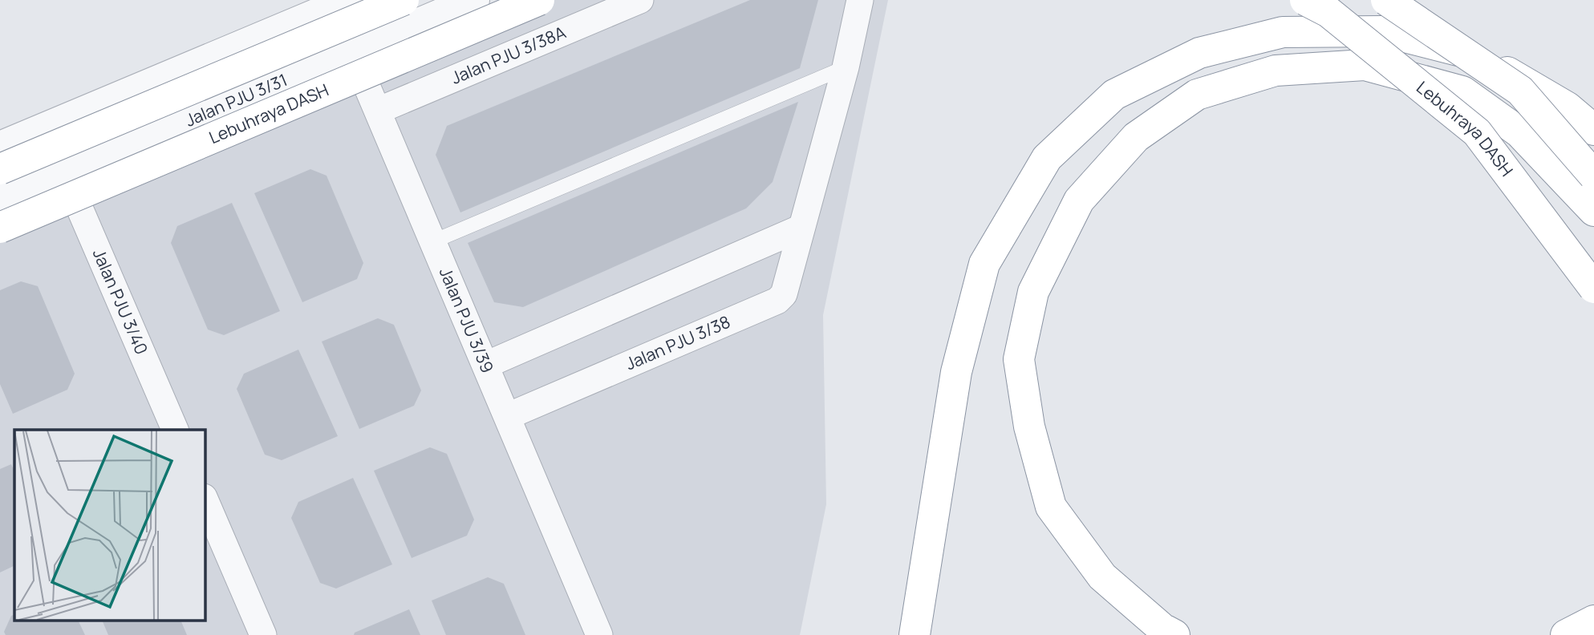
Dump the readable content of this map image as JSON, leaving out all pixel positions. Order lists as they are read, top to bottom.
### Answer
{
  "streets": {
    "highway": ["Lebuhraya DASH"],
    "street": [
      "Jalan PJU 3/38A",
      "Jalan PJU 3/31",
      "Jalan PJU 3/40",
      "Jalan PJU 3/39",
      "Jalan PJU 3/38"
    ]
  },
  "crossings": [
    ["Jalan PJU 3/38A", "Jalan PJU 3/39"],
    ["Jalan PJU 3/31", "Jalan PJU 3/40"],
    ["Jalan PJU 3/31", "Jalan PJU 3/39"],
    ["Jalan PJU 3/39", "Jalan PJU 3/38"]
  ]
}
